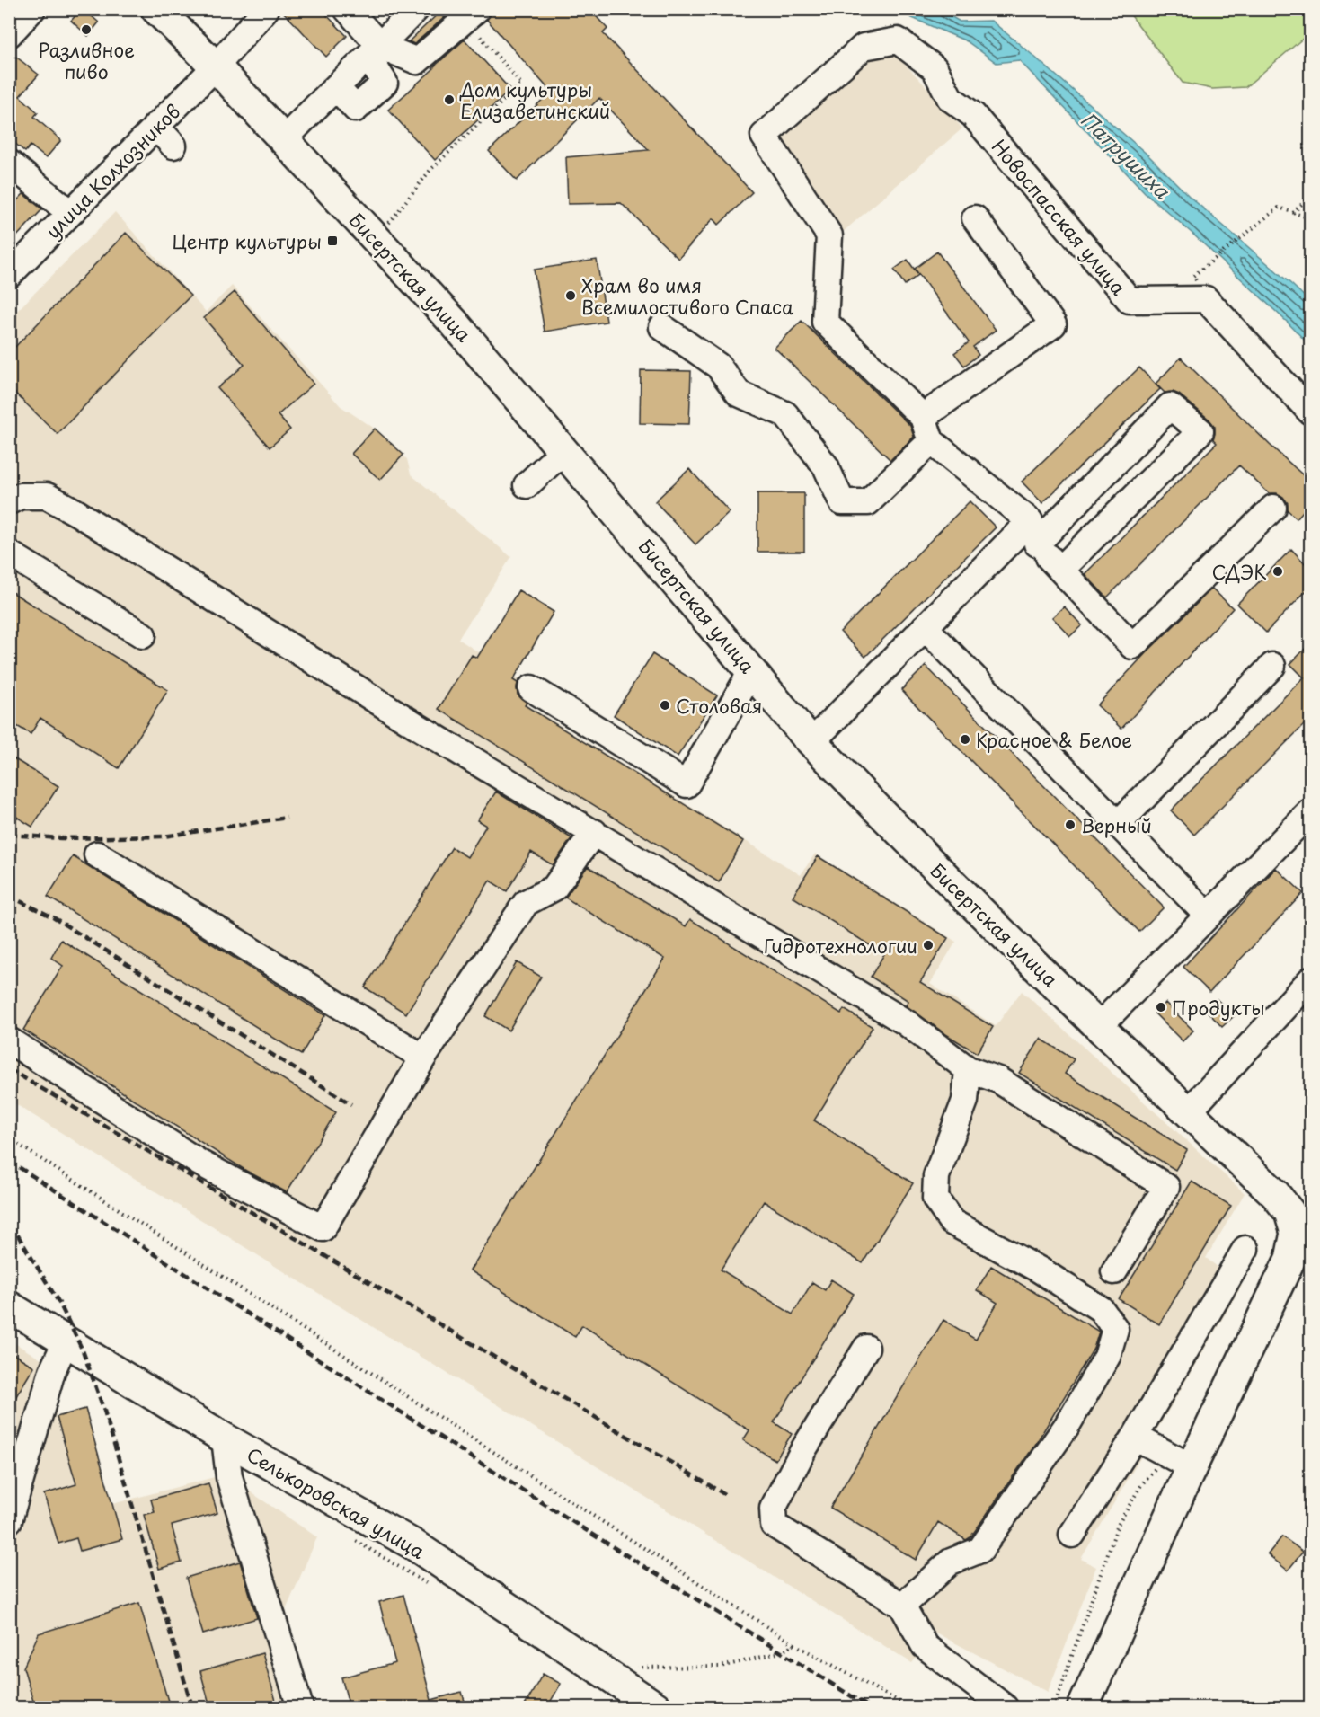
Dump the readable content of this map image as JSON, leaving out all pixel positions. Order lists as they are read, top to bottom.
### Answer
{
  "streets": {
    "main road": ["Бисертская улица", "Селькоровская улица"],
    "street": ["улица Колхозников", "Новоспасская улица"]
  },
  "crossings": [
    ["улица Колхозников", "Бисертская улица"]
  ],
  "water": ["Патрушиха"],
  "places": {
    "other": [
      "Разливное пиво",
      "Дом культуры Елизаветинский",
      "Храм во имя Всемилостивого Спаса",
      "СДЭК",
      "Столовая",
      "Красное & Белое",
      "Верный",
      "Гидротехнологии",
      "Продукты"
    ],
    "transit": ["Центр культуры"]
  }
}
